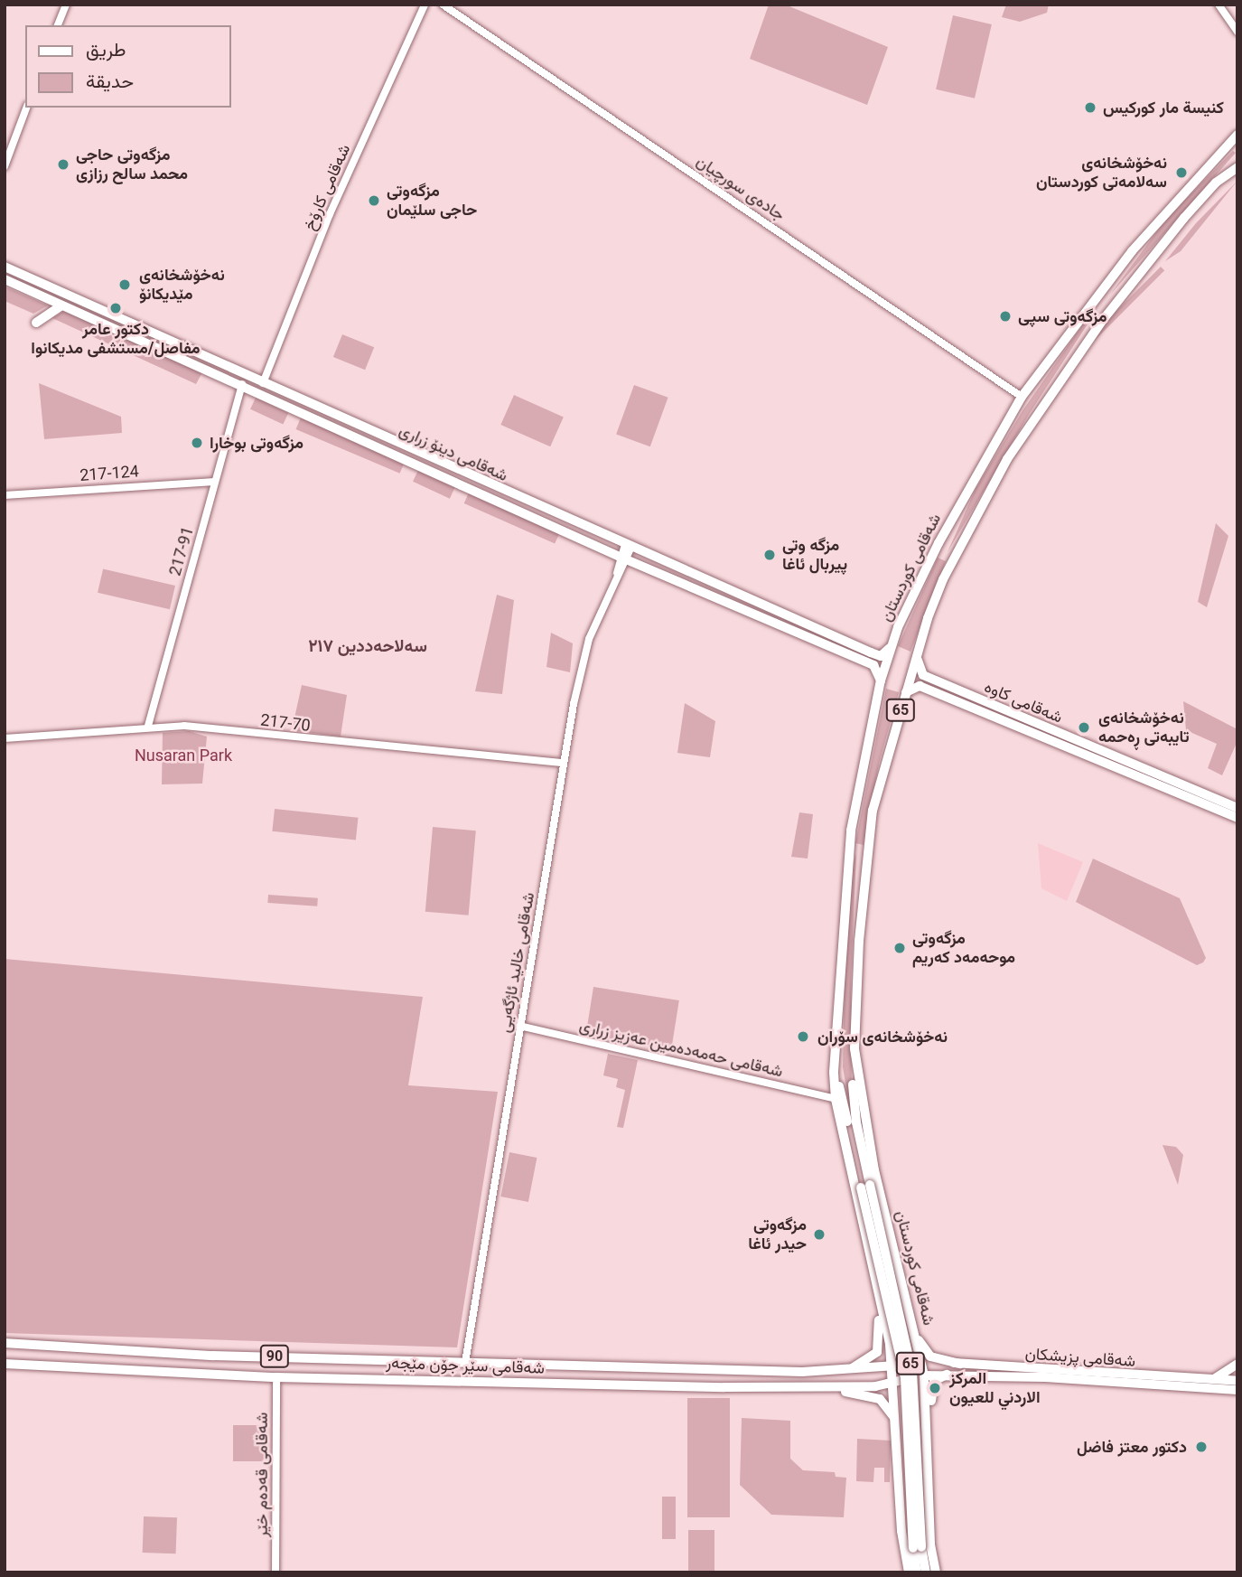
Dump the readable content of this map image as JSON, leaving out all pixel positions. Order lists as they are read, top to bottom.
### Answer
{
  "streets": {
    "highway": [
      "شەقامی کوردستان",
      "65",
      "90",
      "شەقامی سێر جۆن مێجەر"
    ],
    "main road": ["شەقامی دینۆ زراری", "شەقامی کاوە", "شەقامی پزیشکان"],
    "street": [
      "شەقامی کارۆخ",
      "جادەی سورچیان",
      "217-124",
      "217-91",
      "217-70",
      "شەقامی خالید ئاژگەیی",
      "شەقامی حەمەدەمین عەزیز زراری",
      "شەقامی قەدەم خێر"
    ]
  },
  "crossings": [
    ["شەقامی کارۆخ", "شەقامی دینۆ زراری"],
    ["جادەی سورچیان", "شەقامی کوردستان"],
    ["شەقامی دینۆ زراری", "217-91"],
    ["شەقامی دینۆ زراری", "شەقامی خالید ئاژگەیی"],
    ["217-124", "217-91"],
    ["217-91", "217-70"],
    ["شەقامی کوردستان", "شەقامی حەمەدەمین عەزیز زراری"],
    ["شەقامی کوردستان", "شەقامی پزیشکان"],
    ["شەقامی کوردستان", "شەقامی سێر جۆن مێجەر"],
    ["217-70", "شەقامی خالید ئاژگەیی"],
    ["شەقامی خالید ئاژگەیی", "شەقامی حەمەدەمین عەزیز زراری"],
    ["شەقامی خالید ئاژگەیی", "شەقامی سێر جۆن مێجەر"],
    ["شەقامی پزیشکان", "شەقامی سێر جۆن مێجەر"],
    ["شەقامی سێر جۆن مێجەر", "شەقامی قەدەم خێر"]
  ],
  "districts": ["سەلاحەددین ٢١٧"],
  "parks": ["Nusaran Park"],
  "places": [
    "كنيسة مار كوركيس",
    "مزگەوتی حاجی محمد سالح رزازی",
    "نەخۆشخانەی سەلامەتی کوردستان",
    "مزگەوتی حاجی سلێمان",
    "نەخۆشخانەی مێدیکانۆ",
    "دكتور عامر مفاصل/مستشفى مديكانوا",
    "مزگەوتی سپی",
    "مزگەوتی بوخارا",
    "مزگه وتى پيربال ئاغا",
    "نەخۆشخانەی تایبەتی ڕەحمە",
    "مزگەوتی موحەمەد کەریم",
    "نەخۆشخانەی سۆران",
    "مزگەوتی حیدر ئاغا",
    "المركز الاردني للعيون",
    "دكتور معتز فاضل"
  ],
  "legend": ["طريق", "حديقة"]
}
